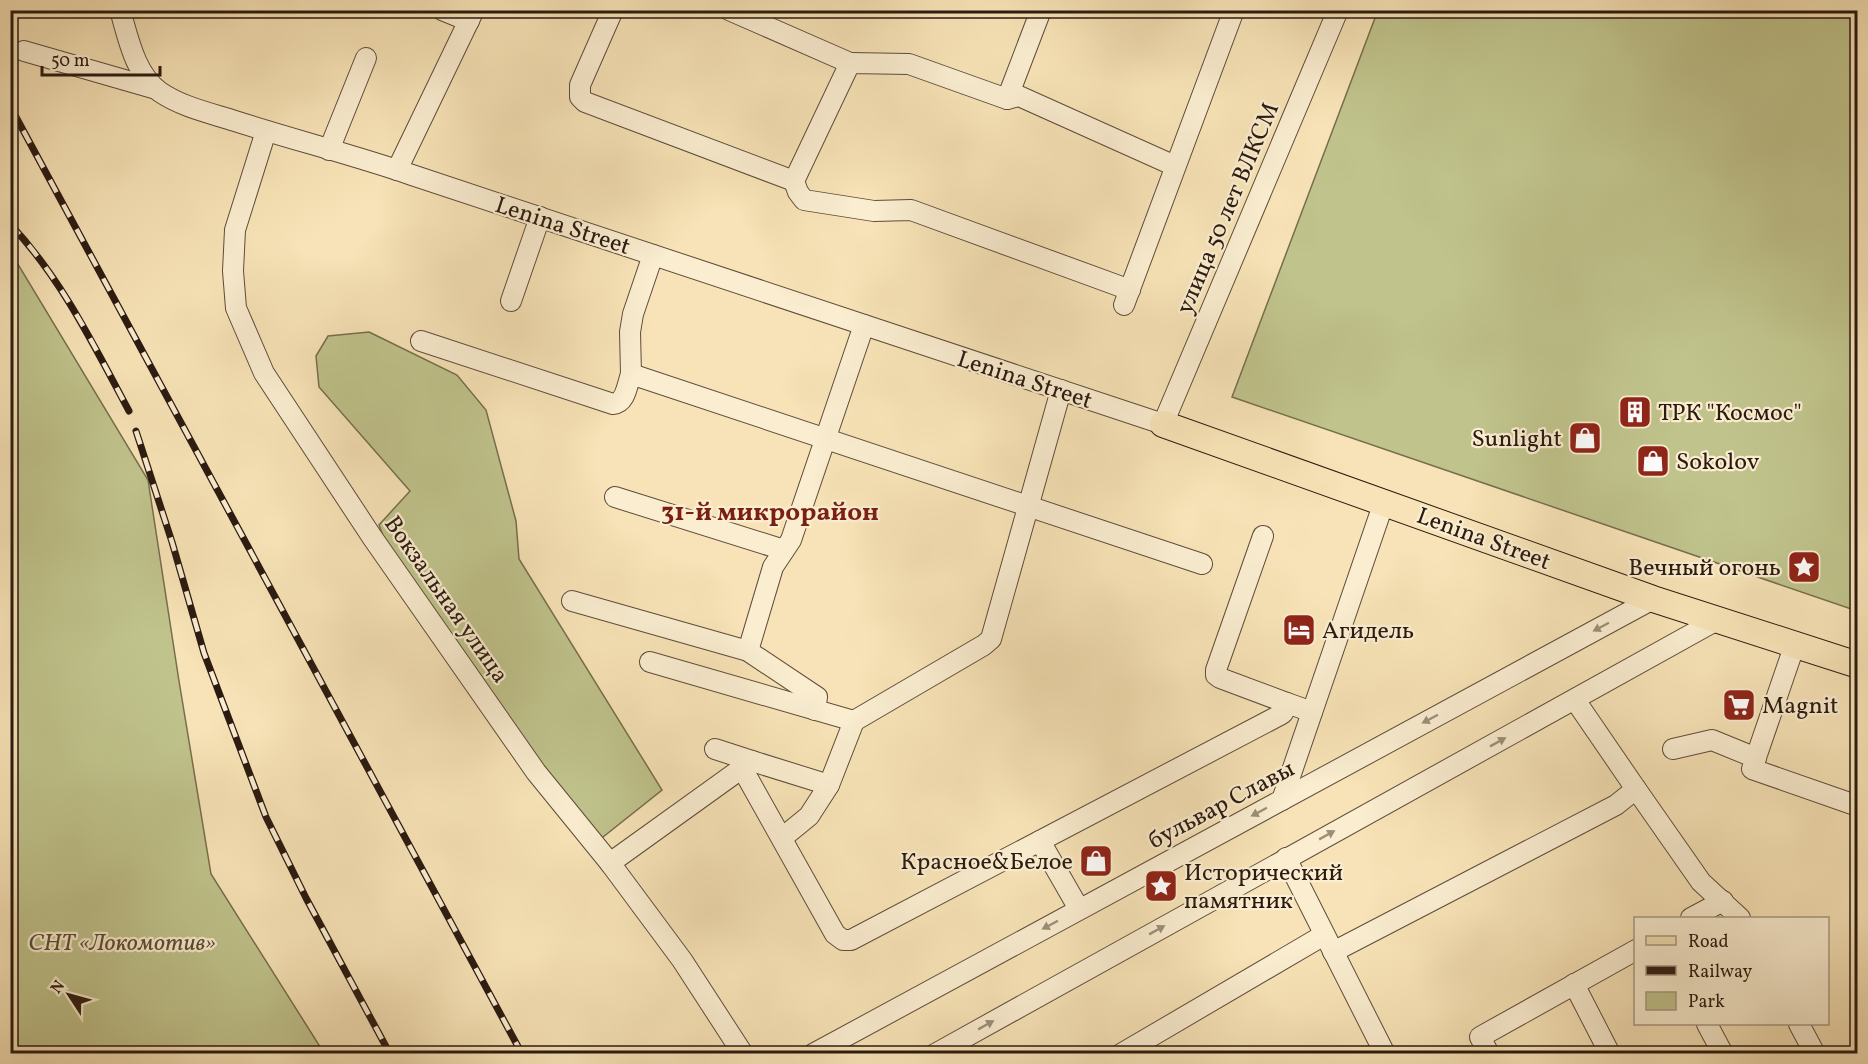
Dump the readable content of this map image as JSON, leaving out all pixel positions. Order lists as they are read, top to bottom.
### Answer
{
  "streets": {
    "main road": ["Lenina Street"],
    "street": ["улица 50 лет ВЛКСМ", "Вокзальная улица", "бульвар Славы"]
  },
  "crossings": [
    ["улица 50 лет ВЛКСМ", "Lenina Street"],
    ["Lenina Street", "Вокзальная улица"],
    ["Lenina Street", "бульвар Славы"]
  ],
  "districts": ["31-й микрорайон"],
  "parks": ["СНТ «Локомотив»"],
  "places": {
    "building": ["ТРК \"Космос\""],
    "shop": ["Sunlight", "Sokolov", "Красное&Белое"],
    "place": ["Вечный огонь", "Исторический памятник"],
    "hotel": ["Агидель"],
    "supermarket": ["Magnit"]
  },
  "legend": ["Road", "Railway", "Park"],
  "scale_bar": "50 m",
  "north": "top left"
}
